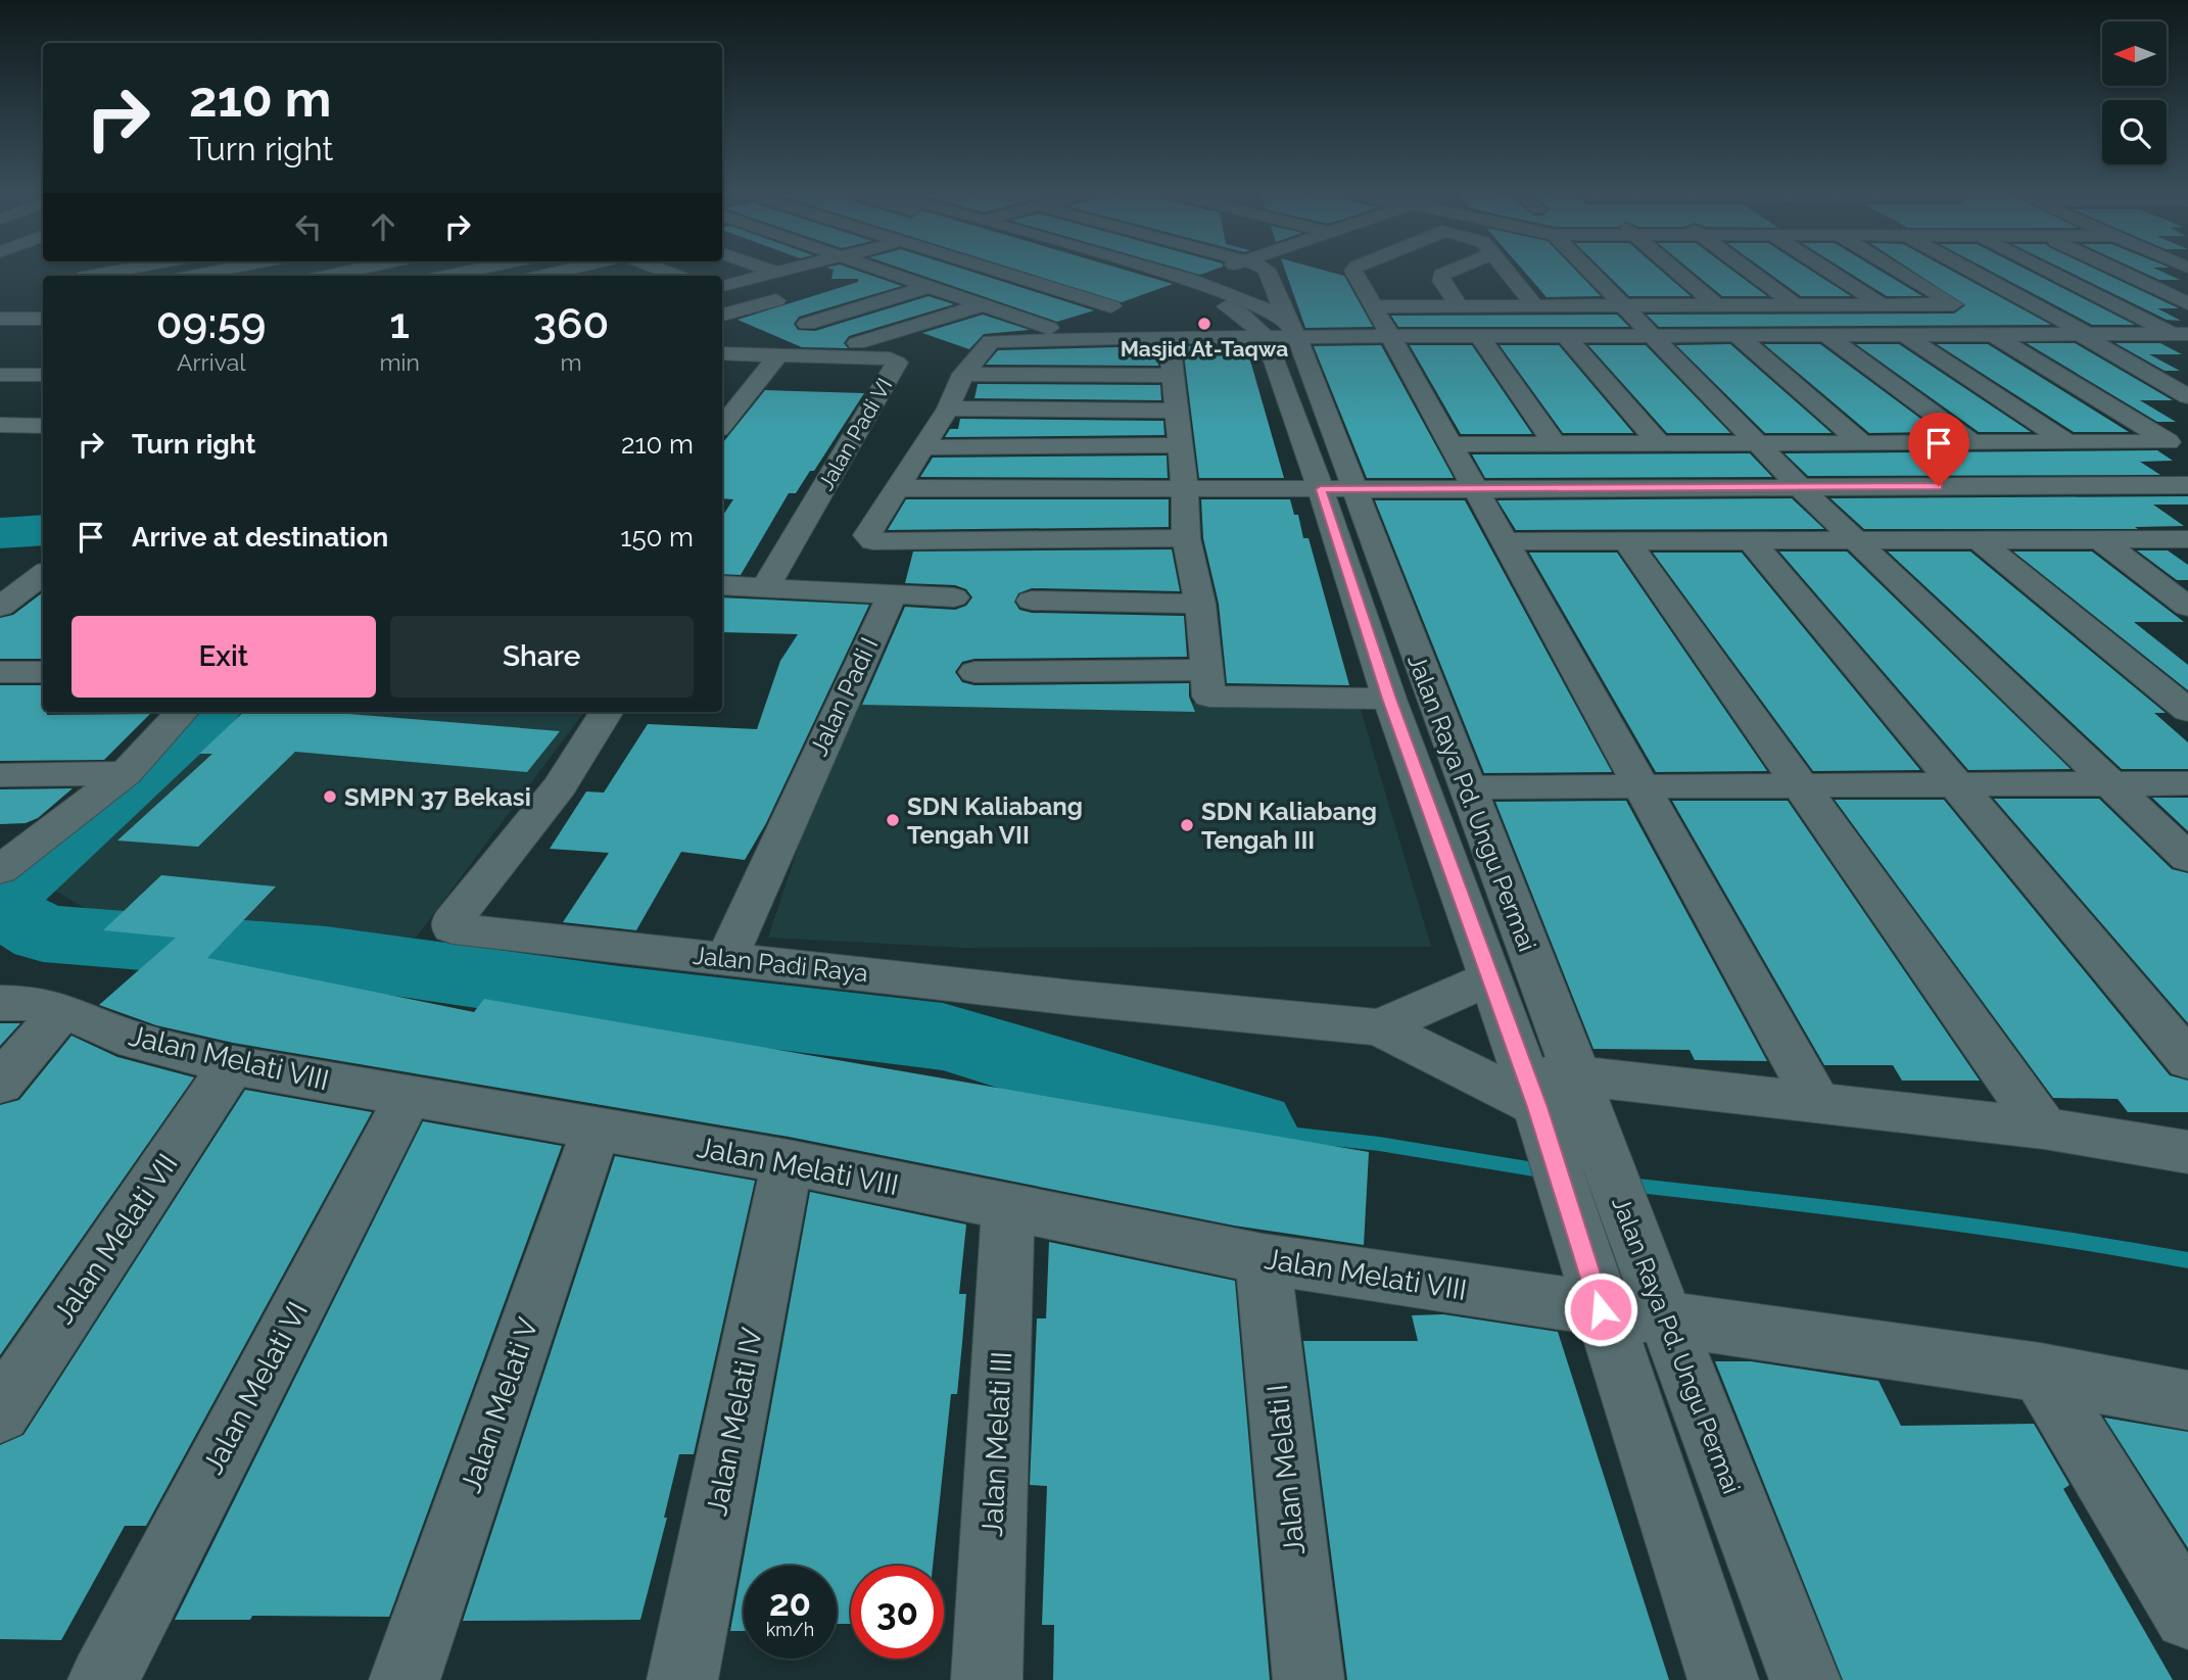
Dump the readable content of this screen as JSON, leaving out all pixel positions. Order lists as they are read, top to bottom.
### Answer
{
  "streets": {
    "street": [
      "Jalan Padi VI",
      "Jalan Padi I",
      "Jalan Raya Pd. Ungu Permai",
      "Jalan Padi Raya",
      "Jalan Melati VIII",
      "Jalan Melati VII",
      "Jalan Melati VI",
      "Jalan Melati V",
      "Jalan Melati IV",
      "Jalan Melati III",
      "Jalan Melati I"
    ]
  },
  "crossings": [
    ["Jalan Padi I", "Jalan Padi Raya"],
    ["Jalan Raya Pd. Ungu Permai", "Jalan Padi Raya"],
    ["Jalan Raya Pd. Ungu Permai", "Jalan Melati VIII"],
    ["Jalan Melati VIII", "Jalan Melati VII"],
    ["Jalan Melati VIII", "Jalan Melati VI"],
    ["Jalan Melati VIII", "Jalan Melati V"],
    ["Jalan Melati VIII", "Jalan Melati IV"],
    ["Jalan Melati VIII", "Jalan Melati III"],
    ["Jalan Melati VIII", "Jalan Melati I"]
  ],
  "places": [
    "Masjid At-Taqwa",
    "SMPN 37 Bekasi",
    "SDN Kaliabang Tengah VII",
    "SDN Kaliabang Tengah III"
  ],
  "north": "left",
  "page": {
    "turn": ["210 m", "Turn right"],
    "eta": [
      "09:59",
      "Arrival",
      "1",
      "min",
      "360",
      "m"
    ],
    "list": [
      {
        "name": "Turn right",
        "value": "210 m"
      },
      {
        "name": "Arrive at destination",
        "value": "150 m"
      }
    ],
    "buttons": ["Exit", "Share"],
    "speed": "20 km/h",
    "limit": "30"
  }
}
